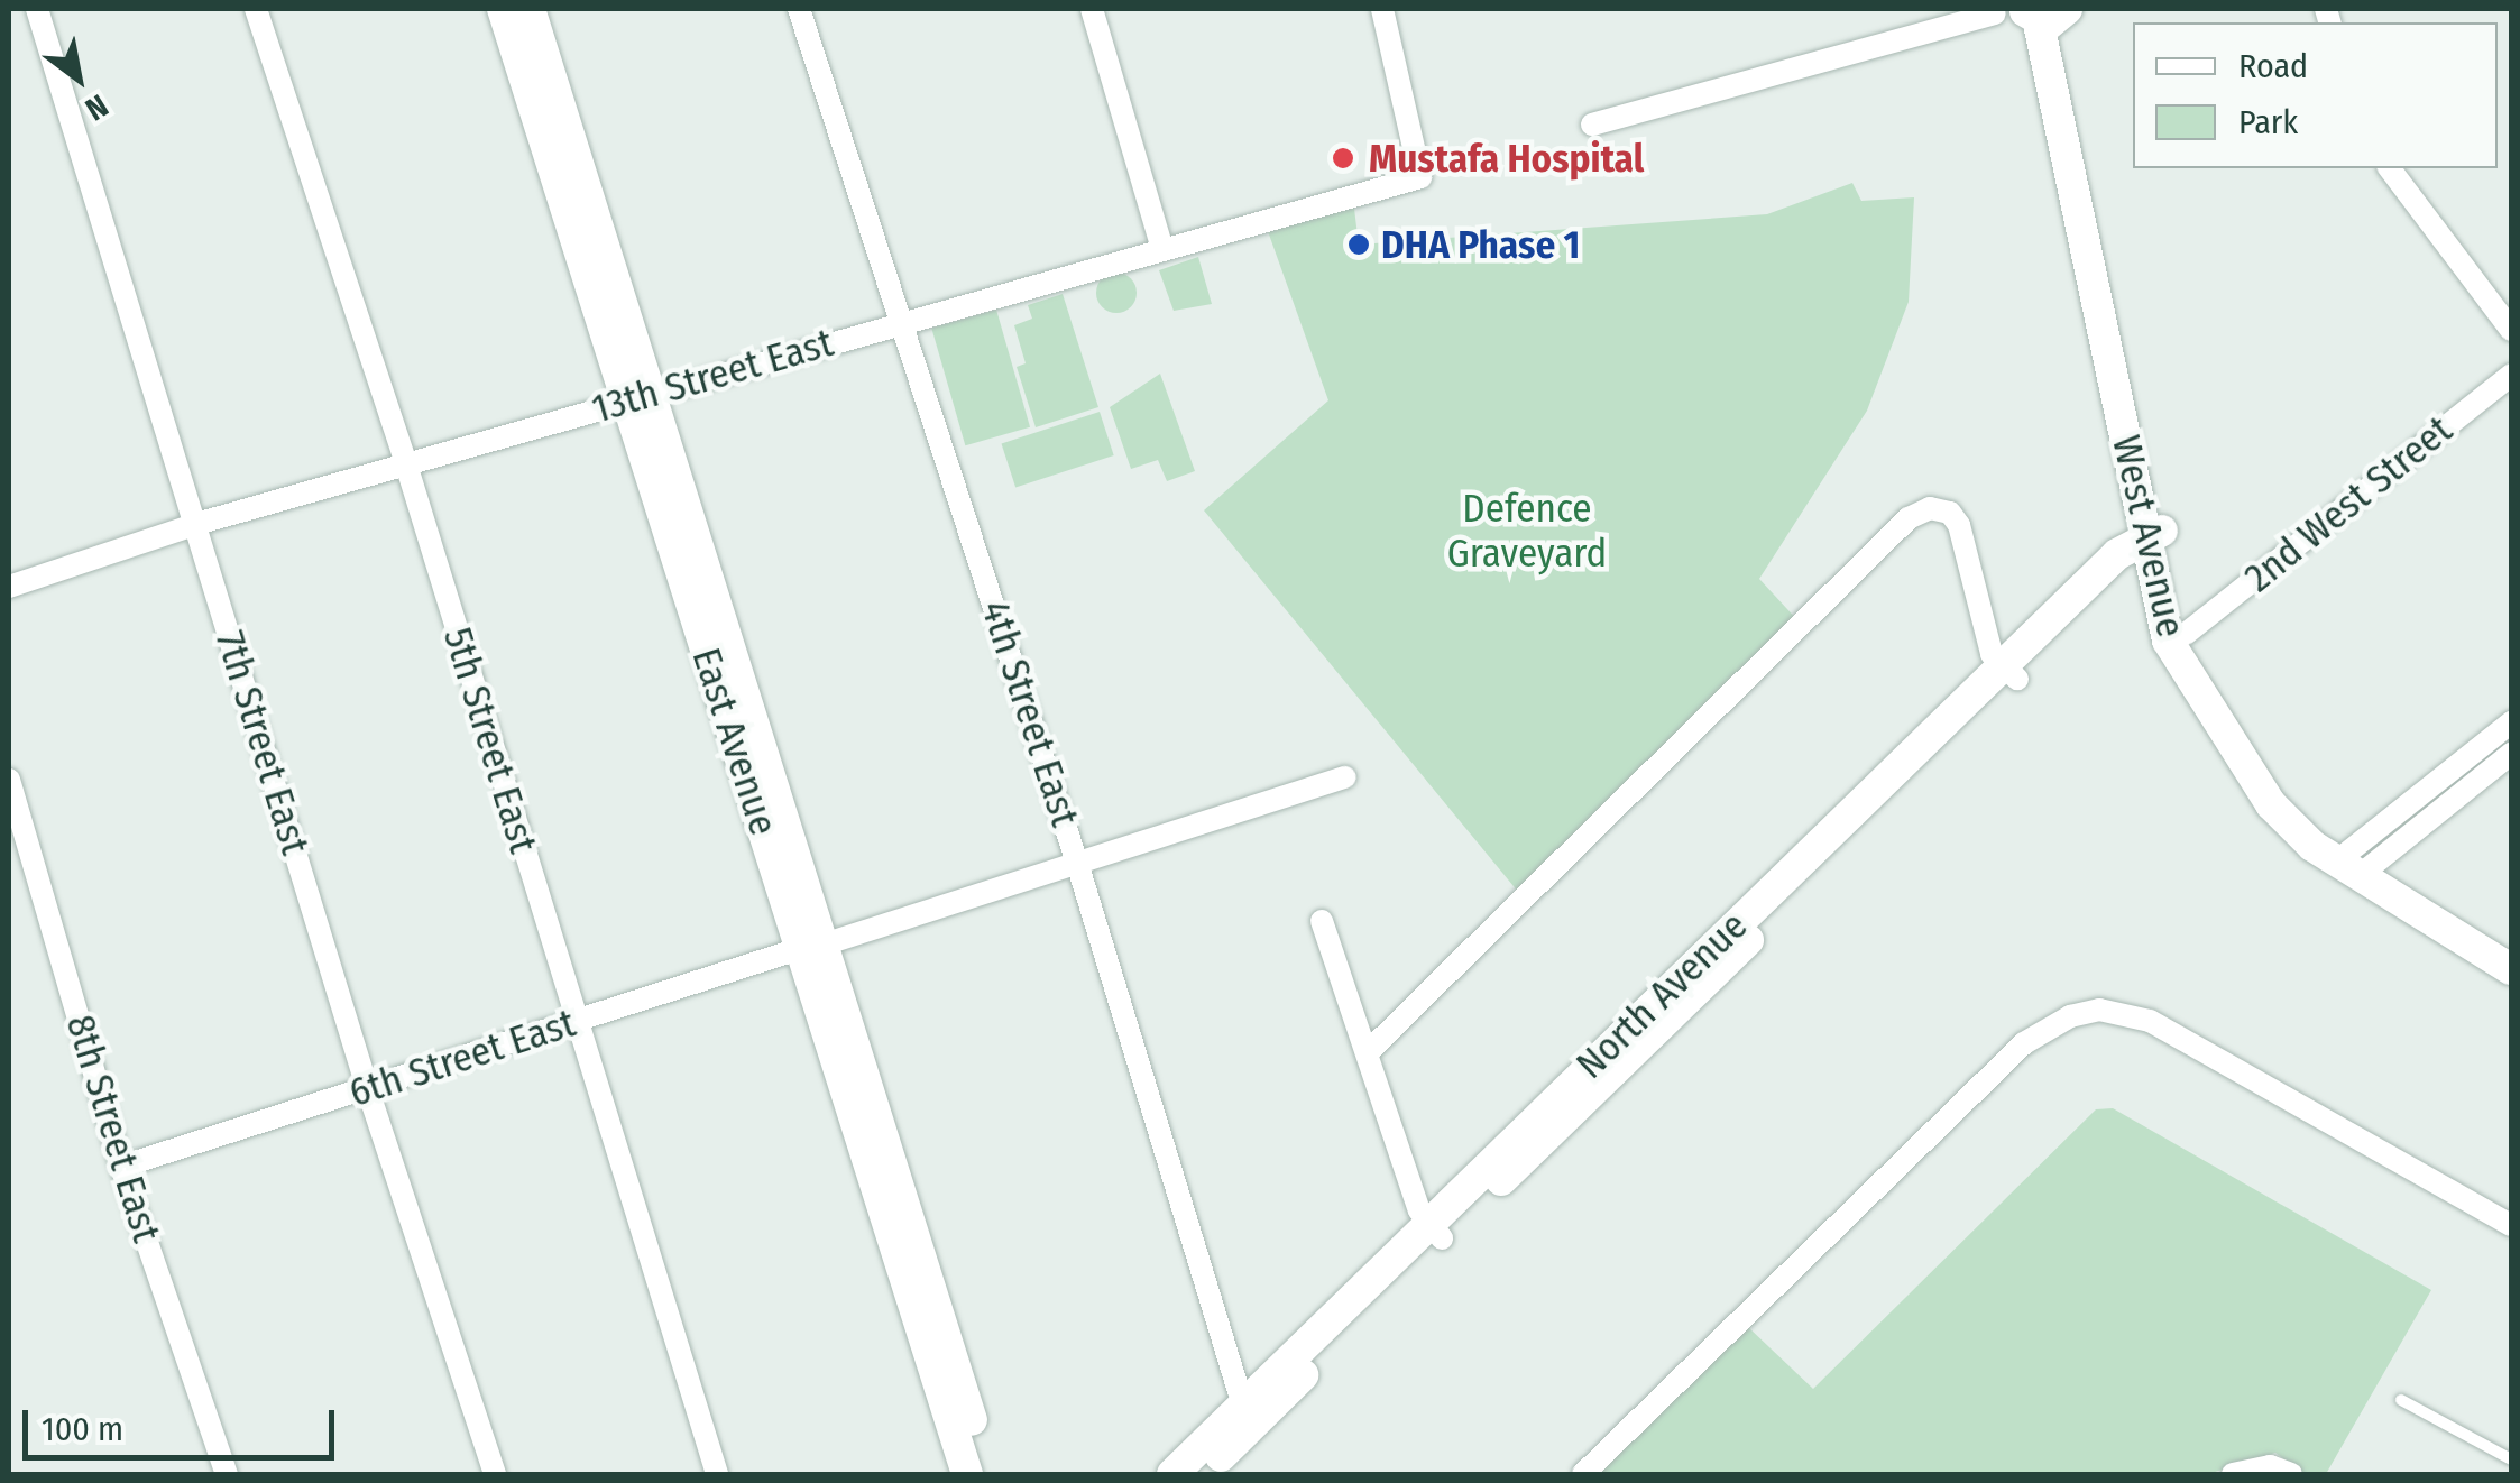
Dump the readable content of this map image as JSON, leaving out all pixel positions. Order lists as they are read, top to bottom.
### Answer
{
  "streets": {
    "street": [
      "13th Street East",
      "2nd West Street",
      "West Avenue",
      "4th Street East",
      "5th Street East",
      "East Avenue",
      "7th Street East",
      "North Avenue",
      "6th Street East",
      "8th Street East"
    ]
  },
  "crossings": [
    ["13th Street East", "4th Street East"],
    ["13th Street East", "5th Street East"],
    ["13th Street East", "East Avenue"],
    ["13th Street East", "7th Street East"],
    ["2nd West Street", "West Avenue"],
    ["West Avenue", "North Avenue"],
    ["4th Street East", "North Avenue"],
    ["4th Street East", "6th Street East"],
    ["5th Street East", "6th Street East"],
    ["East Avenue", "6th Street East"],
    ["7th Street East", "6th Street East"],
    ["6th Street East", "8th Street East"]
  ],
  "parks": ["Defence Graveyard"],
  "places": ["Mustafa Hospital", "DHA Phase 1"],
  "legend": ["Road", "Park"],
  "scale_bar": "100 m",
  "north": "bottom right"
}
